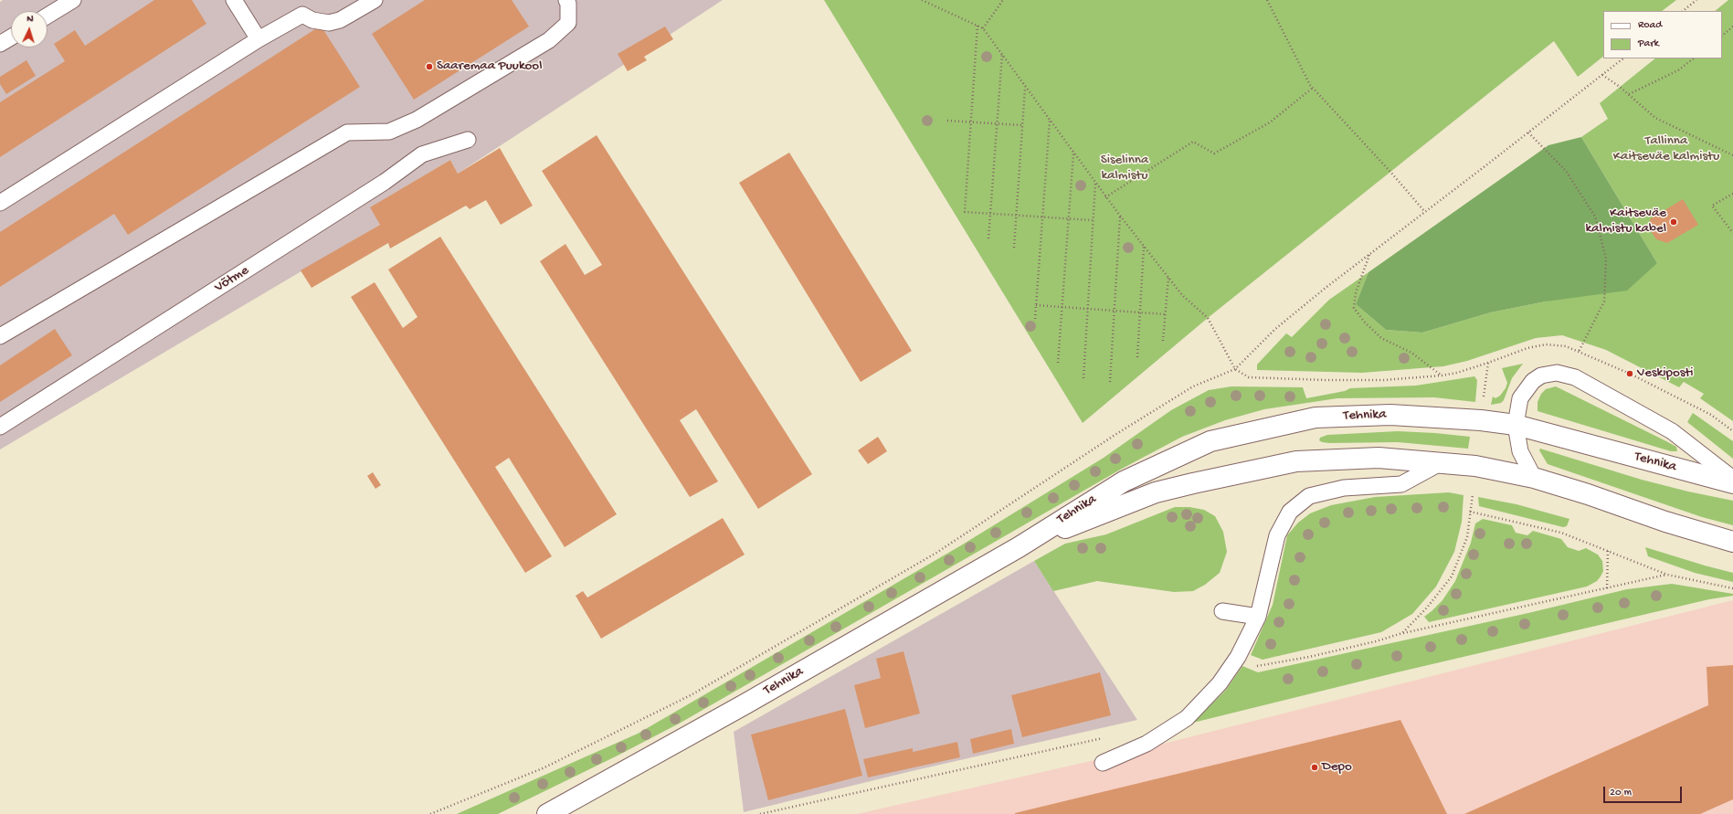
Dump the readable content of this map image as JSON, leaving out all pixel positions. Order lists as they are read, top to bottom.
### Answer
{
  "streets": {
    "main road": ["Tehnika"],
    "lane": ["Võtme"]
  },
  "parks": ["Tallinna Kaitseväe kalmistu", "Siselinna kalmistu"],
  "places": [
    "Saaremaa Puukool",
    "Kaitseväe kalmistu kabel",
    "Veskiposti",
    "Depo"
  ],
  "legend": ["Road", "Park"],
  "scale_bar": "20 m",
  "north": "top"
}
